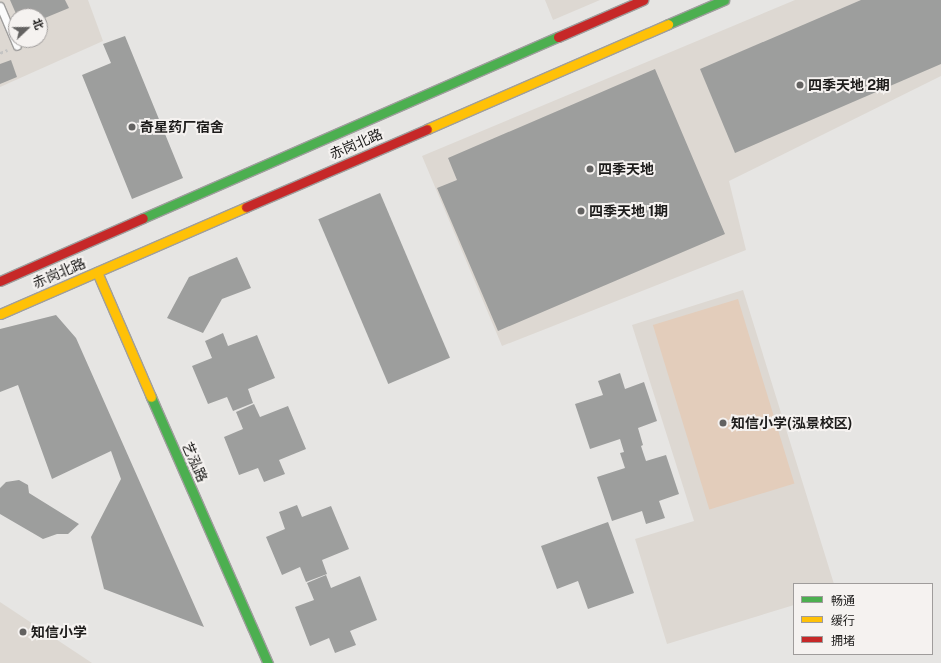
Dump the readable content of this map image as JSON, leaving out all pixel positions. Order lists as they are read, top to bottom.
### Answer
{
  "streets": {
    "main road": ["赤岗北路", "艺泓路"]
  },
  "crossings": [
    ["赤岗北路", "艺泓路"]
  ],
  "places": [
    "四季天地 2期",
    "奇星药厂宿舍",
    "四季天地",
    "四季天地 1期",
    "知信小学(泓景校区)",
    "知信小学"
  ],
  "legend": ["畅通", "缓行", "拥堵"],
  "north": "right"
}
